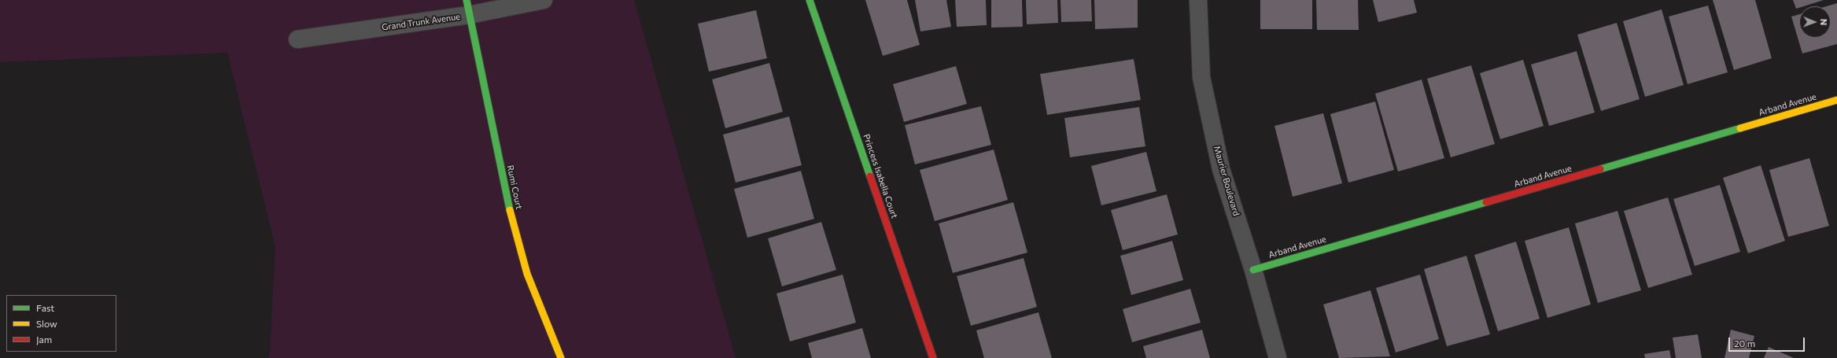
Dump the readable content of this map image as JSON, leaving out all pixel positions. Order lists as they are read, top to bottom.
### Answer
{
  "streets": {
    "street": [
      "Grand Trunk Avenue",
      "Arband Avenue",
      "Princess Isabella Court",
      "Maurier Boulevard",
      "Rumi Court"
    ]
  },
  "crossings": [
    ["Grand Trunk Avenue", "Rumi Court"],
    ["Arband Avenue", "Maurier Boulevard"]
  ],
  "legend": ["Fast", "Slow", "Jam"],
  "scale_bar": "20 m",
  "north": "right"
}
